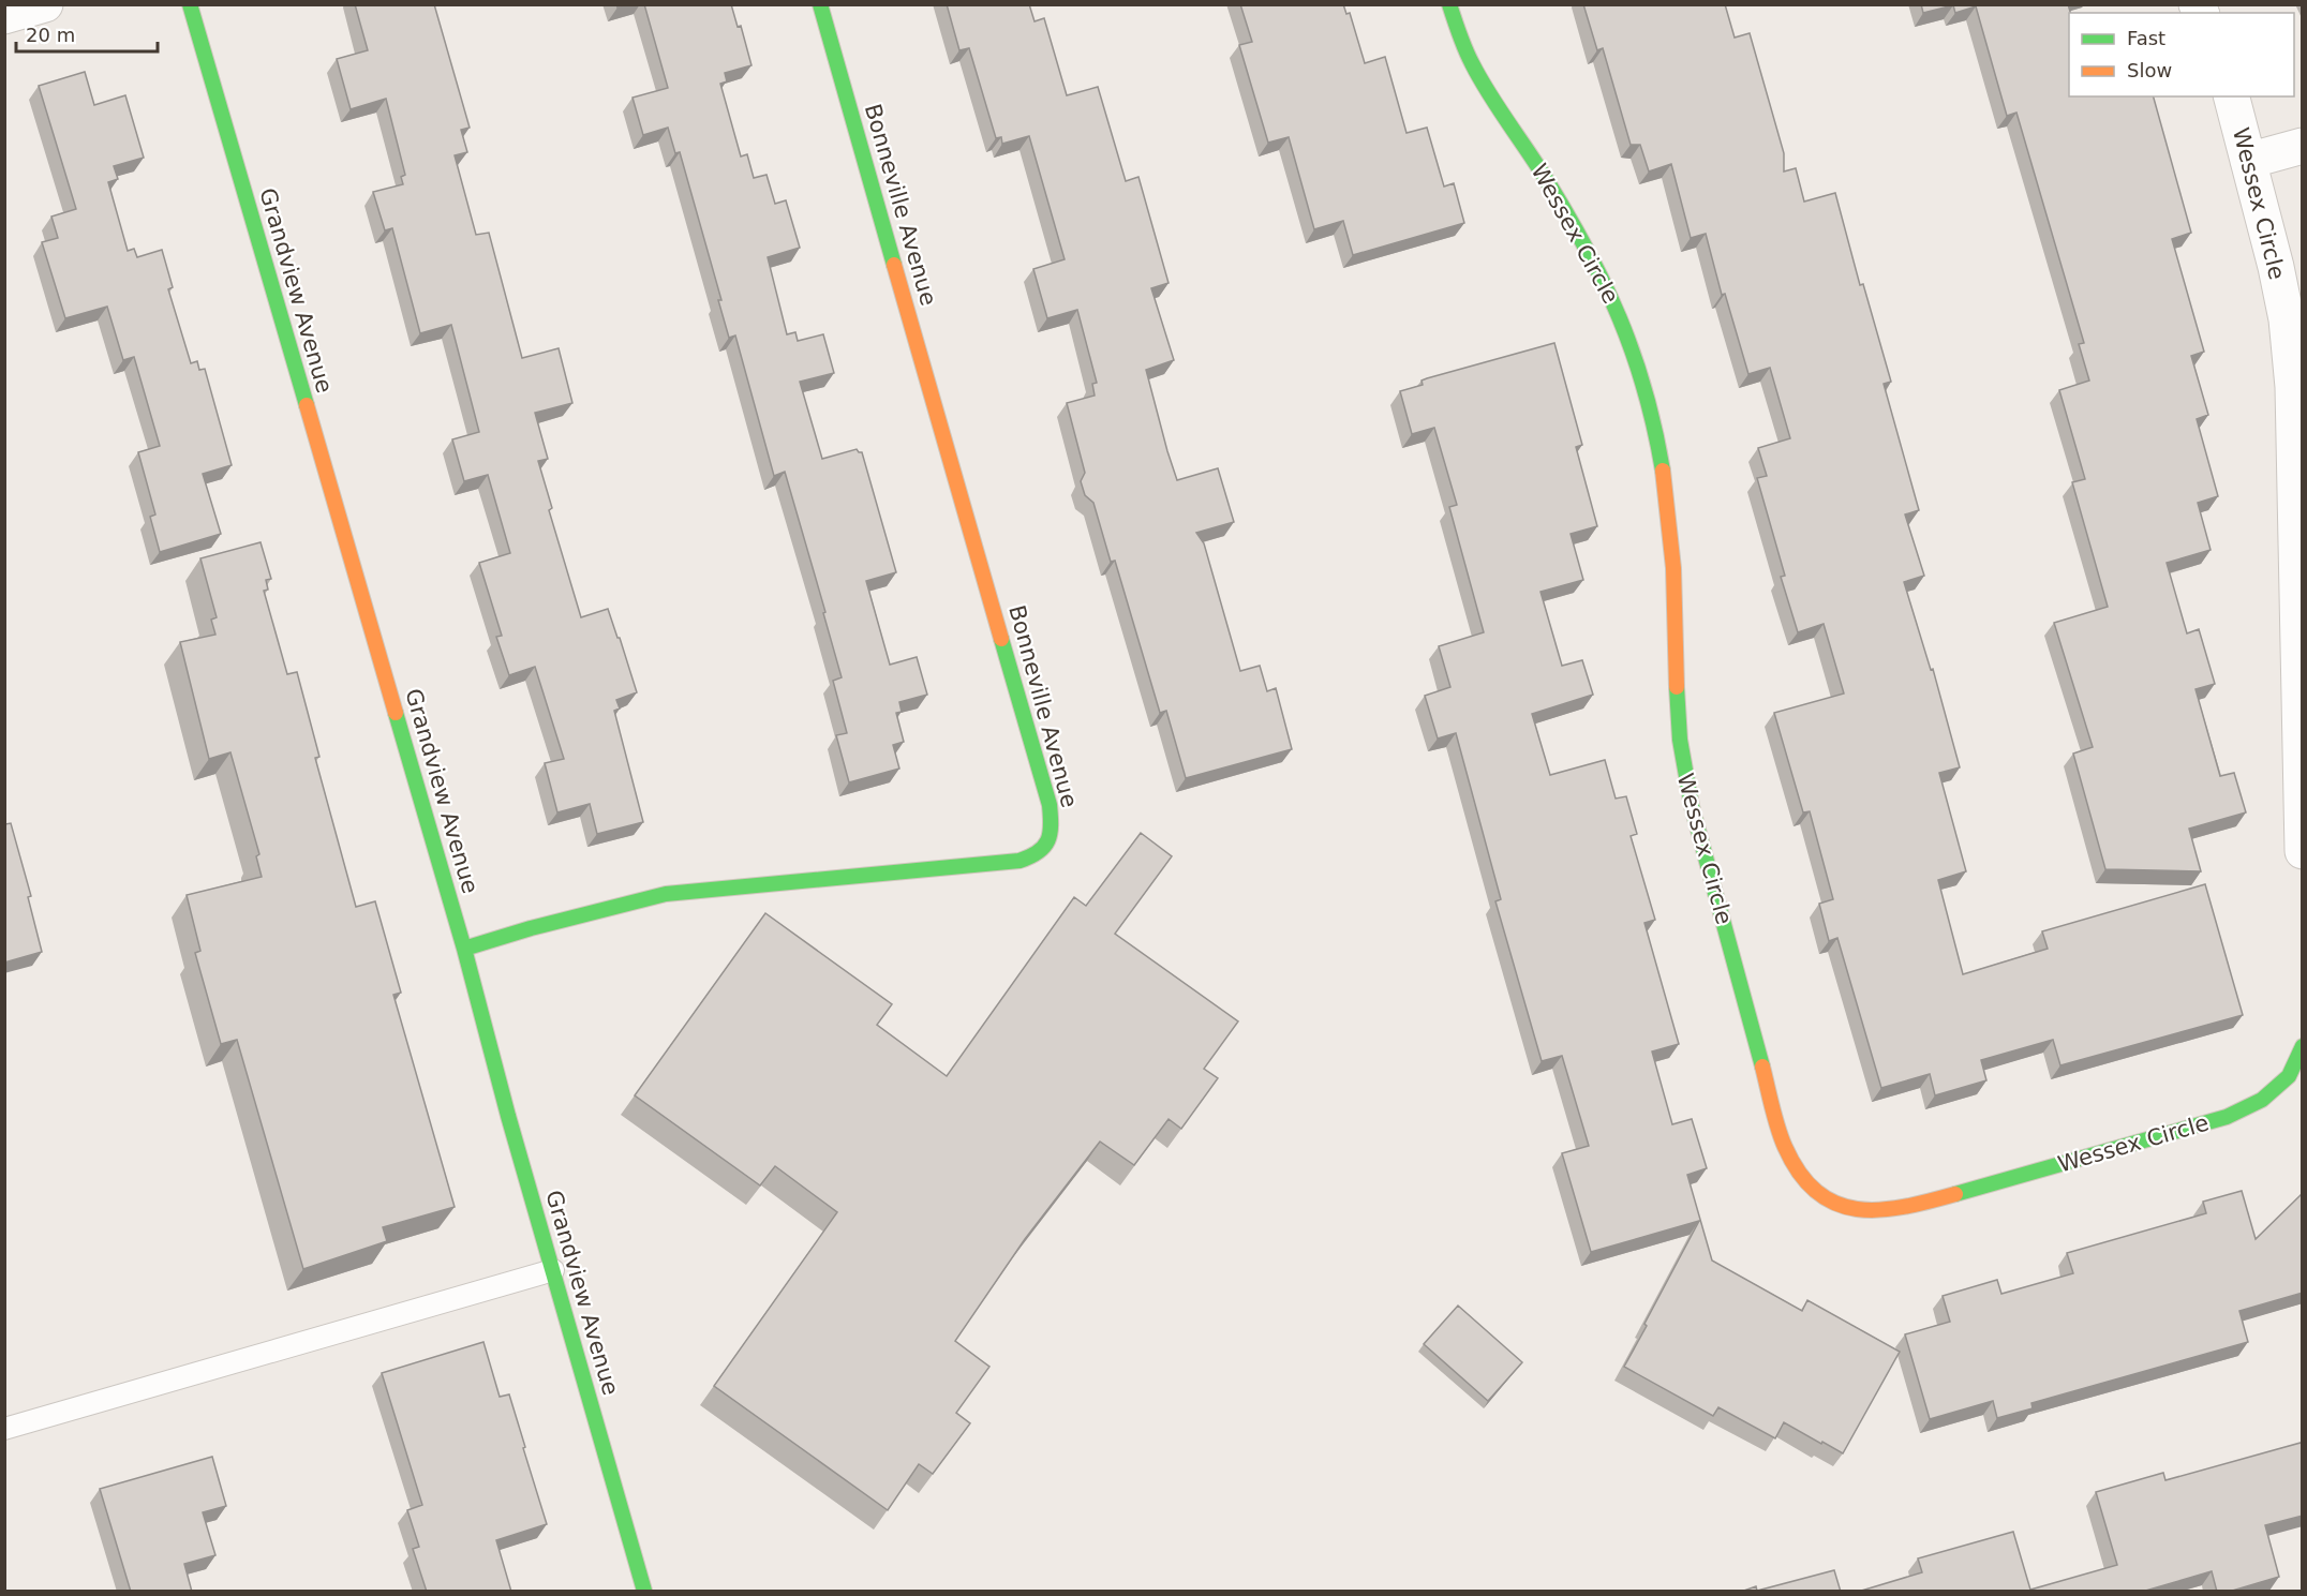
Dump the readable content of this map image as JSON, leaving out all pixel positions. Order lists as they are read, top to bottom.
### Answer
{
  "streets": {
    "street": ["Wessex Circle", "Bonneville Avenue", "Grandview Avenue"]
  },
  "crossings": [
    ["Bonneville Avenue", "Grandview Avenue"]
  ],
  "legend": ["Fast", "Slow"],
  "scale_bar": "20 m"
}
